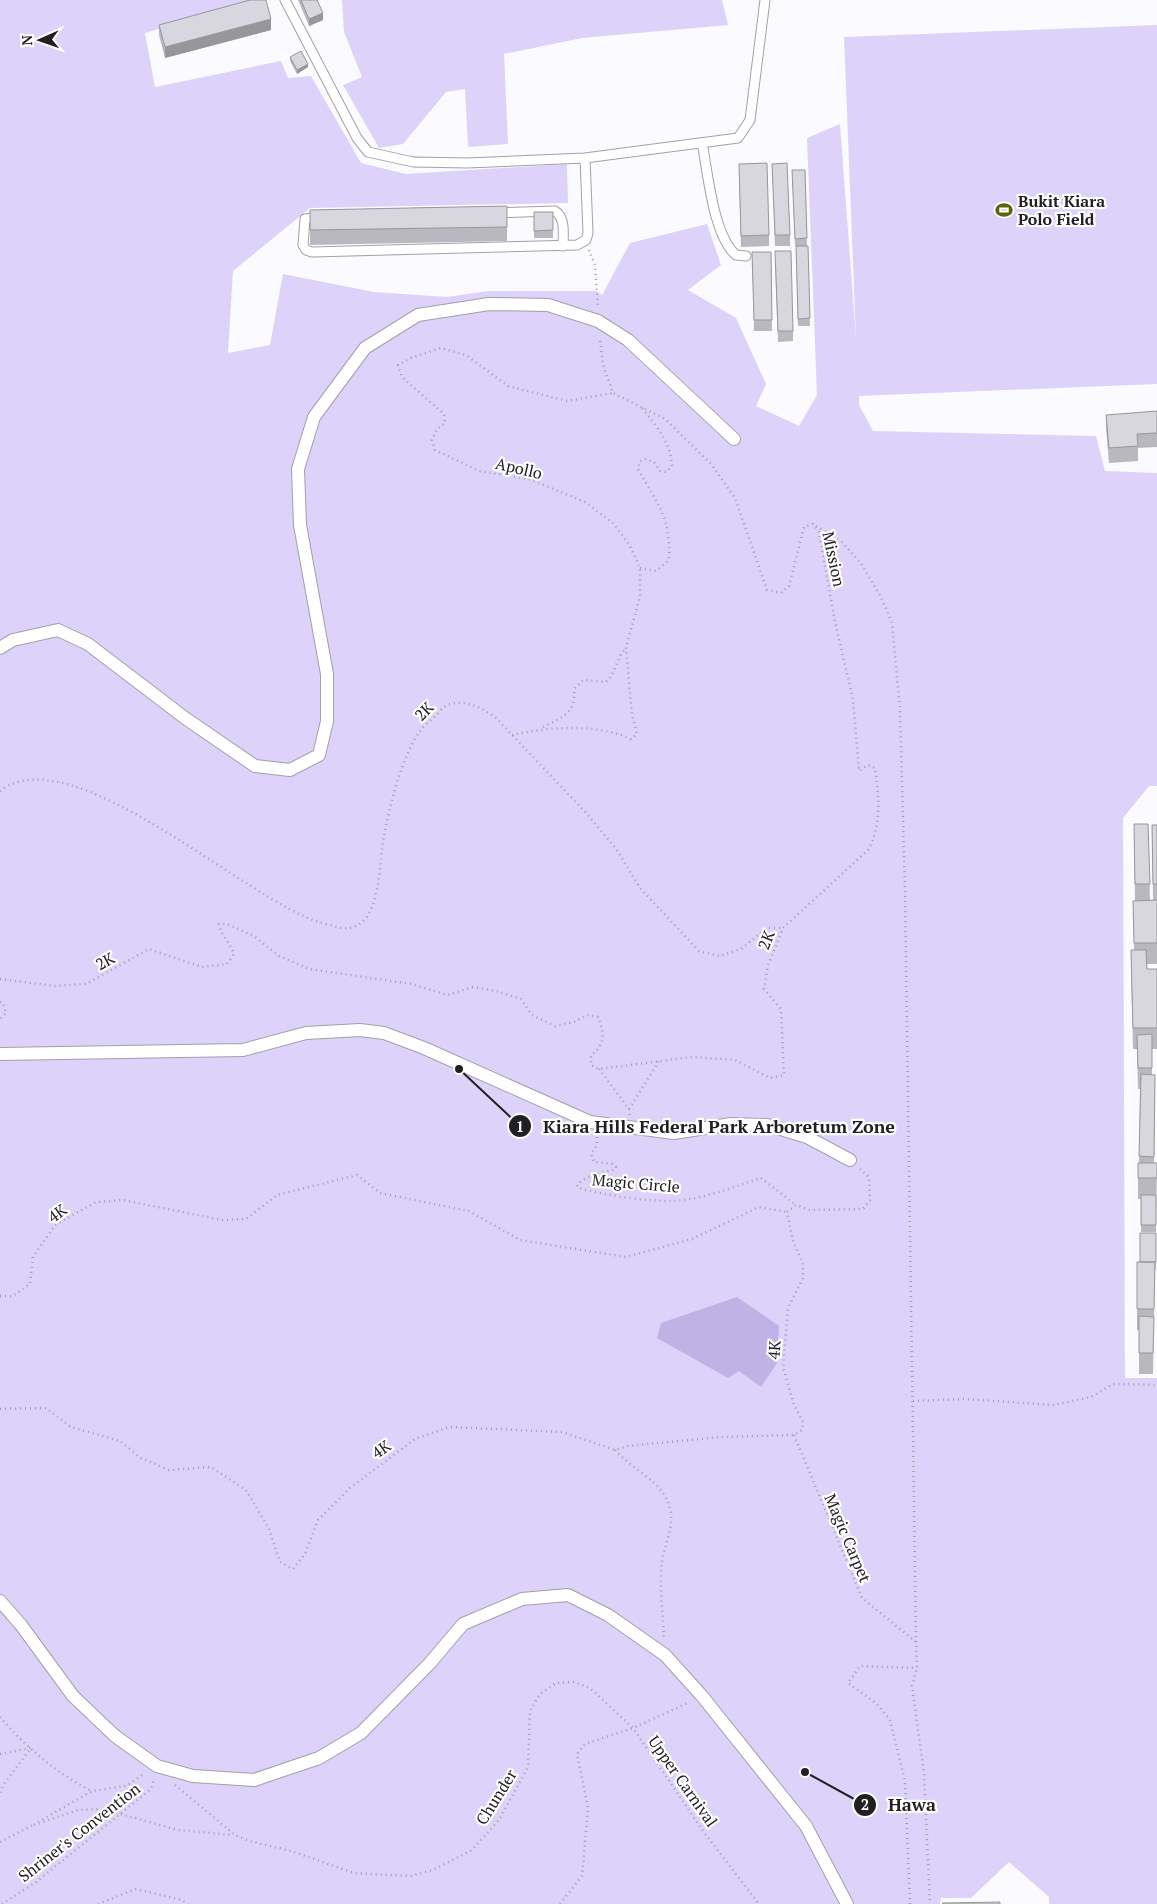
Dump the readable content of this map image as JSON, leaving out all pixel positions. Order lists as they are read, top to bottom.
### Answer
{
  "streets": {
    "path": [
      "Apollo",
      "Mission",
      "2K",
      "Magic Circle",
      "4K",
      "Magic Carpet",
      "Upper Carnival",
      "Chunder",
      "Shriner's Convention"
    ]
  },
  "crossings": [
    ["Apollo", "Mission"],
    ["Apollo", "2K"],
    ["Mission", "2K"],
    ["4K", "Magic Carpet"],
    ["Upper Carnival", "Chunder"],
    ["Chunder", "Shriner's Convention"]
  ],
  "places": {
    "sports": ["Bukit Kiara Polo Field"],
    "other": ["Kiara Hills Federal Park Arboretum Zone", "Hawa"]
  },
  "north": "left"
}
